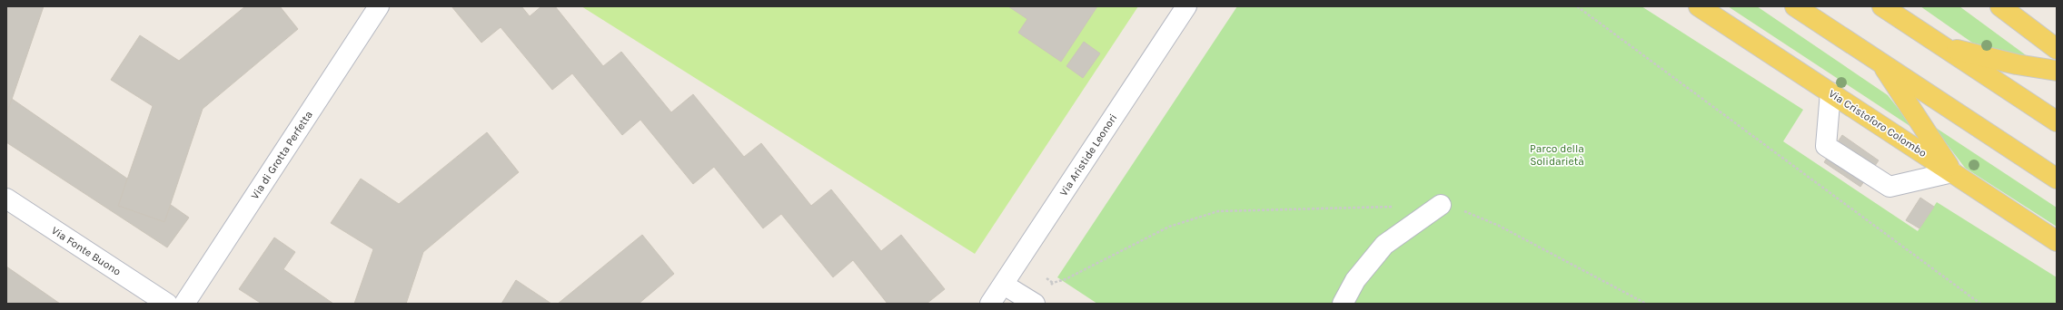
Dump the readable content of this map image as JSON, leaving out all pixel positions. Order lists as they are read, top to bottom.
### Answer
{
  "streets": {
    "main road": ["Via Cristoforo Colombo"],
    "street": ["Via di Grotta Perfetta", "Via Aristide Leonori", "Via Fonte Buono"]
  },
  "parks": ["Parco della Solidarietà"]
}
